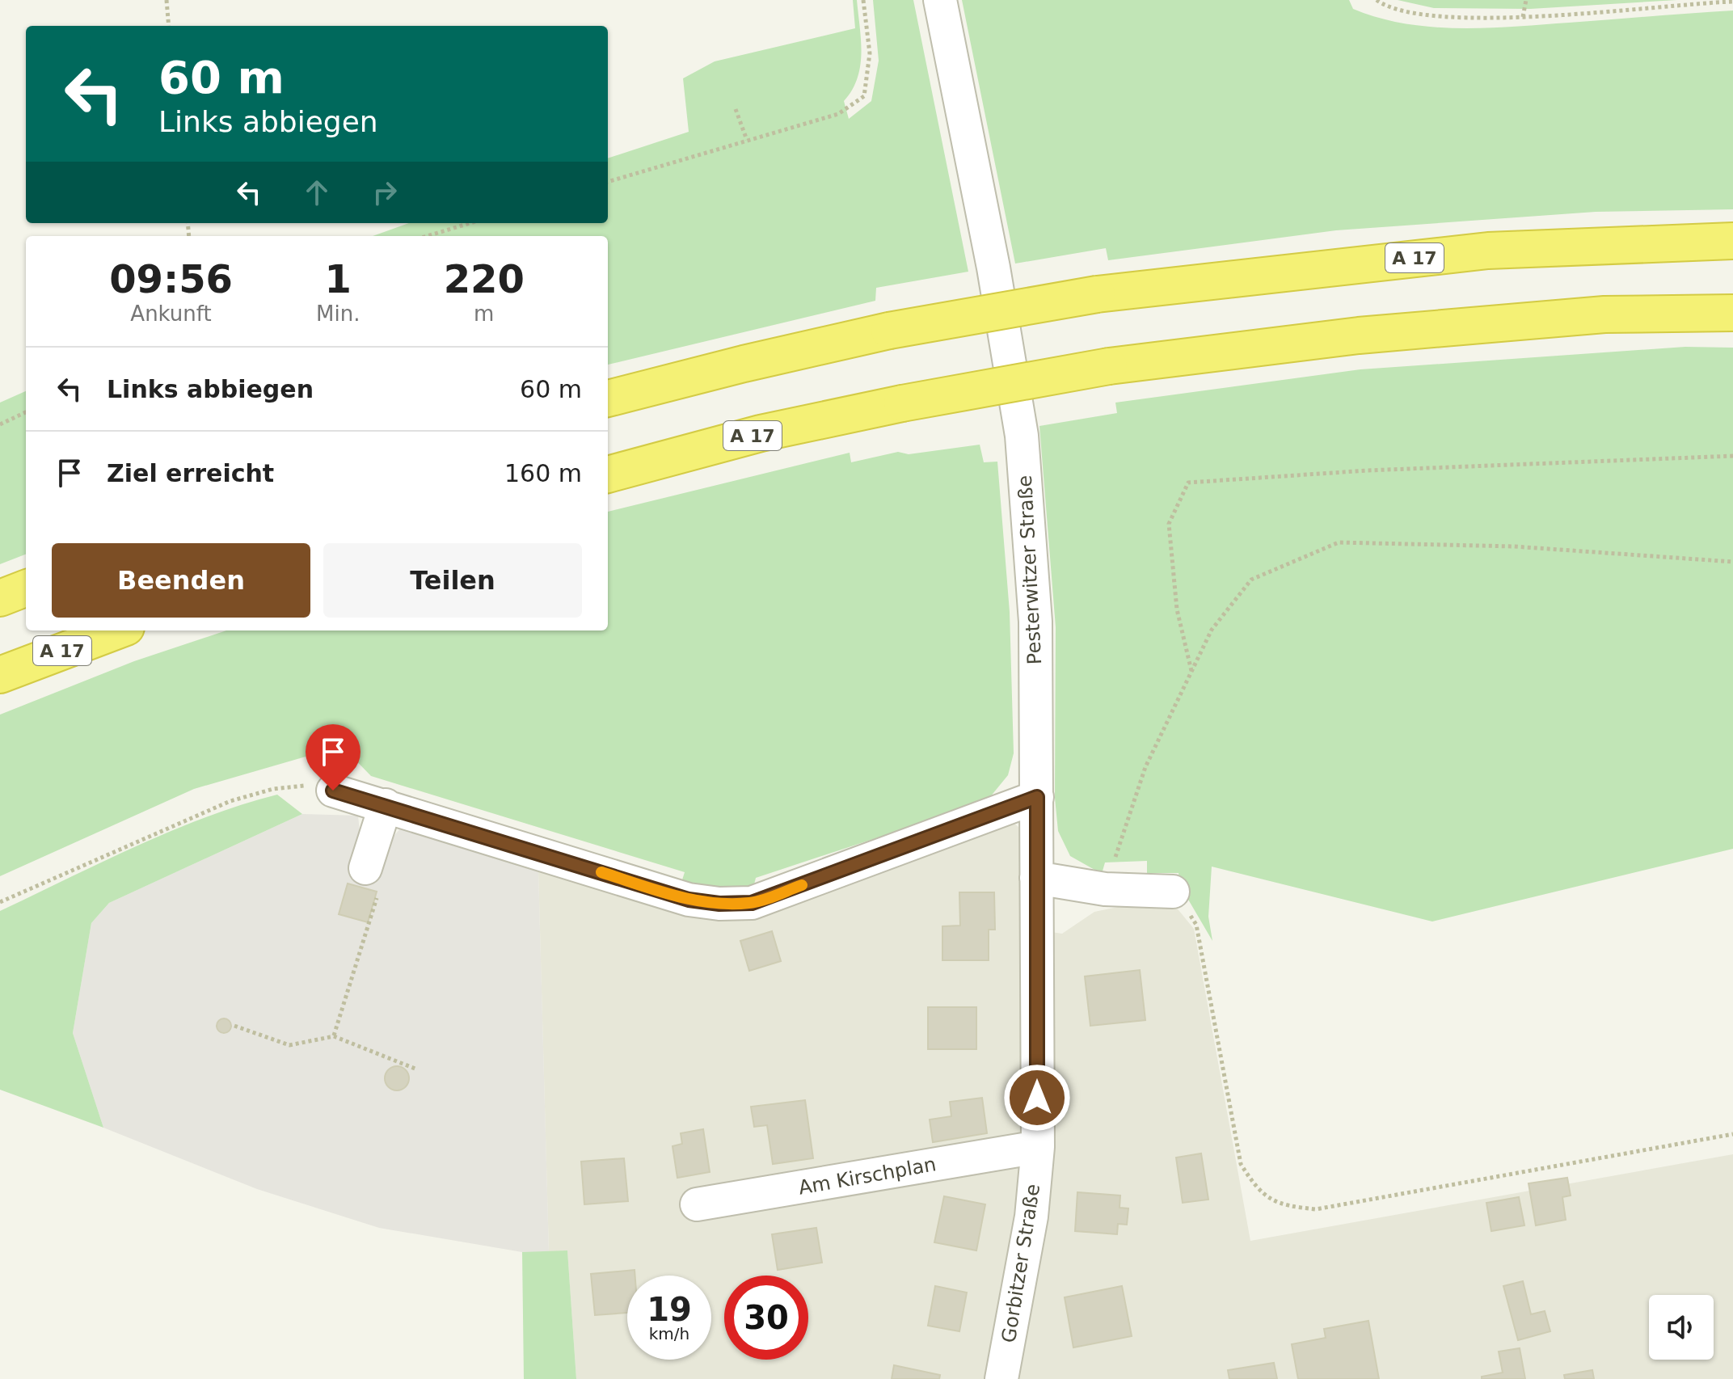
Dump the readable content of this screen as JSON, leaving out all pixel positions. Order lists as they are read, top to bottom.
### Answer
{
  "streets": {
    "highway": ["A 17"],
    "street": ["Pesterwitzer Straße", "Am Kirschplan", "Gorbitzer Straße"]
  },
  "crossings": [
    ["Pesterwitzer Straße", "Am Kirschplan"],
    ["Pesterwitzer Straße", "Gorbitzer Straße"],
    ["Am Kirschplan", "Gorbitzer Straße"]
  ],
  "page": {
    "turn": ["60 m", "Links abbiegen"],
    "eta": [
      "09:56",
      "Ankunft",
      "1",
      "Min.",
      "220",
      "m"
    ],
    "list": [
      {
        "name": "Links abbiegen",
        "value": "60 m"
      },
      {
        "name": "Ziel erreicht",
        "value": "160 m"
      }
    ],
    "buttons": ["Beenden", "Teilen"],
    "speed": "19 km/h",
    "limit": "30"
  }
}
